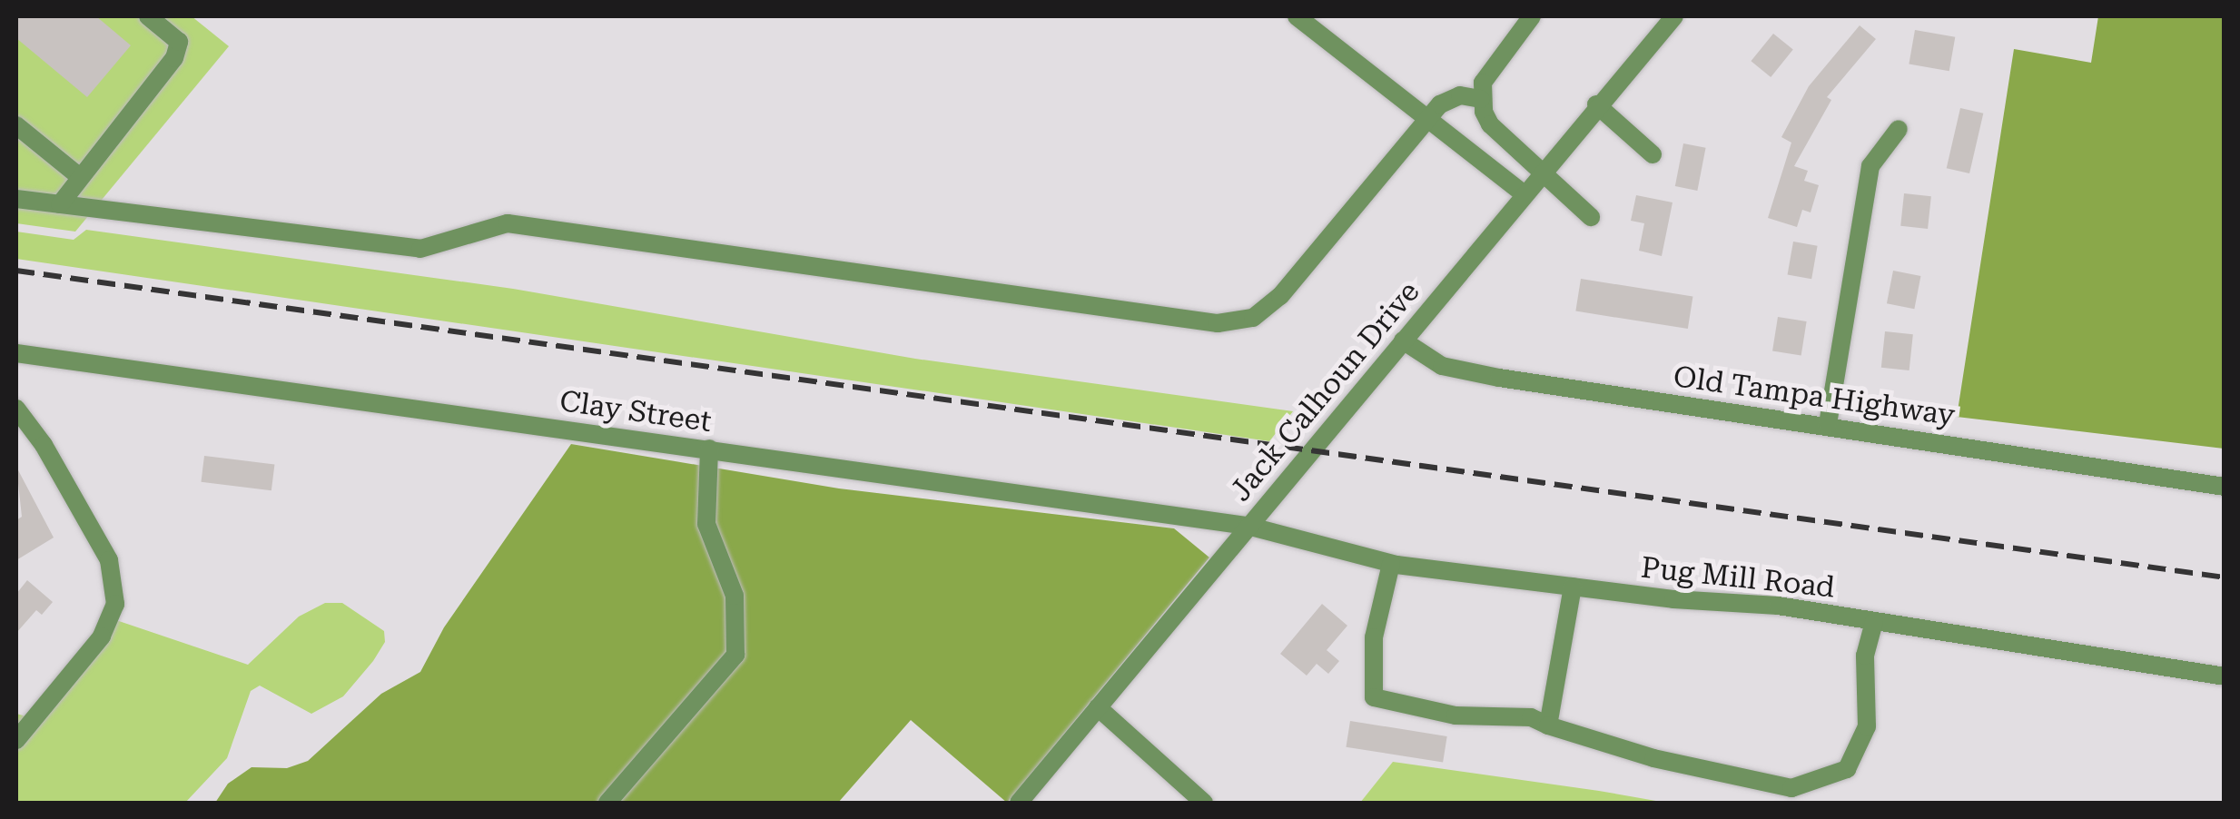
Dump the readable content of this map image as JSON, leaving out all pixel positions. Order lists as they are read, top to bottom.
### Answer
{
  "streets": {
    "street": [
      "Jack Calhoun Drive",
      "Old Tampa Highway",
      "Clay Street",
      "Pug Mill Road"
    ]
  },
  "crossings": [
    ["Jack Calhoun Drive", "Old Tampa Highway"],
    ["Jack Calhoun Drive", "Clay Street"],
    ["Jack Calhoun Drive", "Pug Mill Road"],
    ["Clay Street", "Pug Mill Road"]
  ]
}
